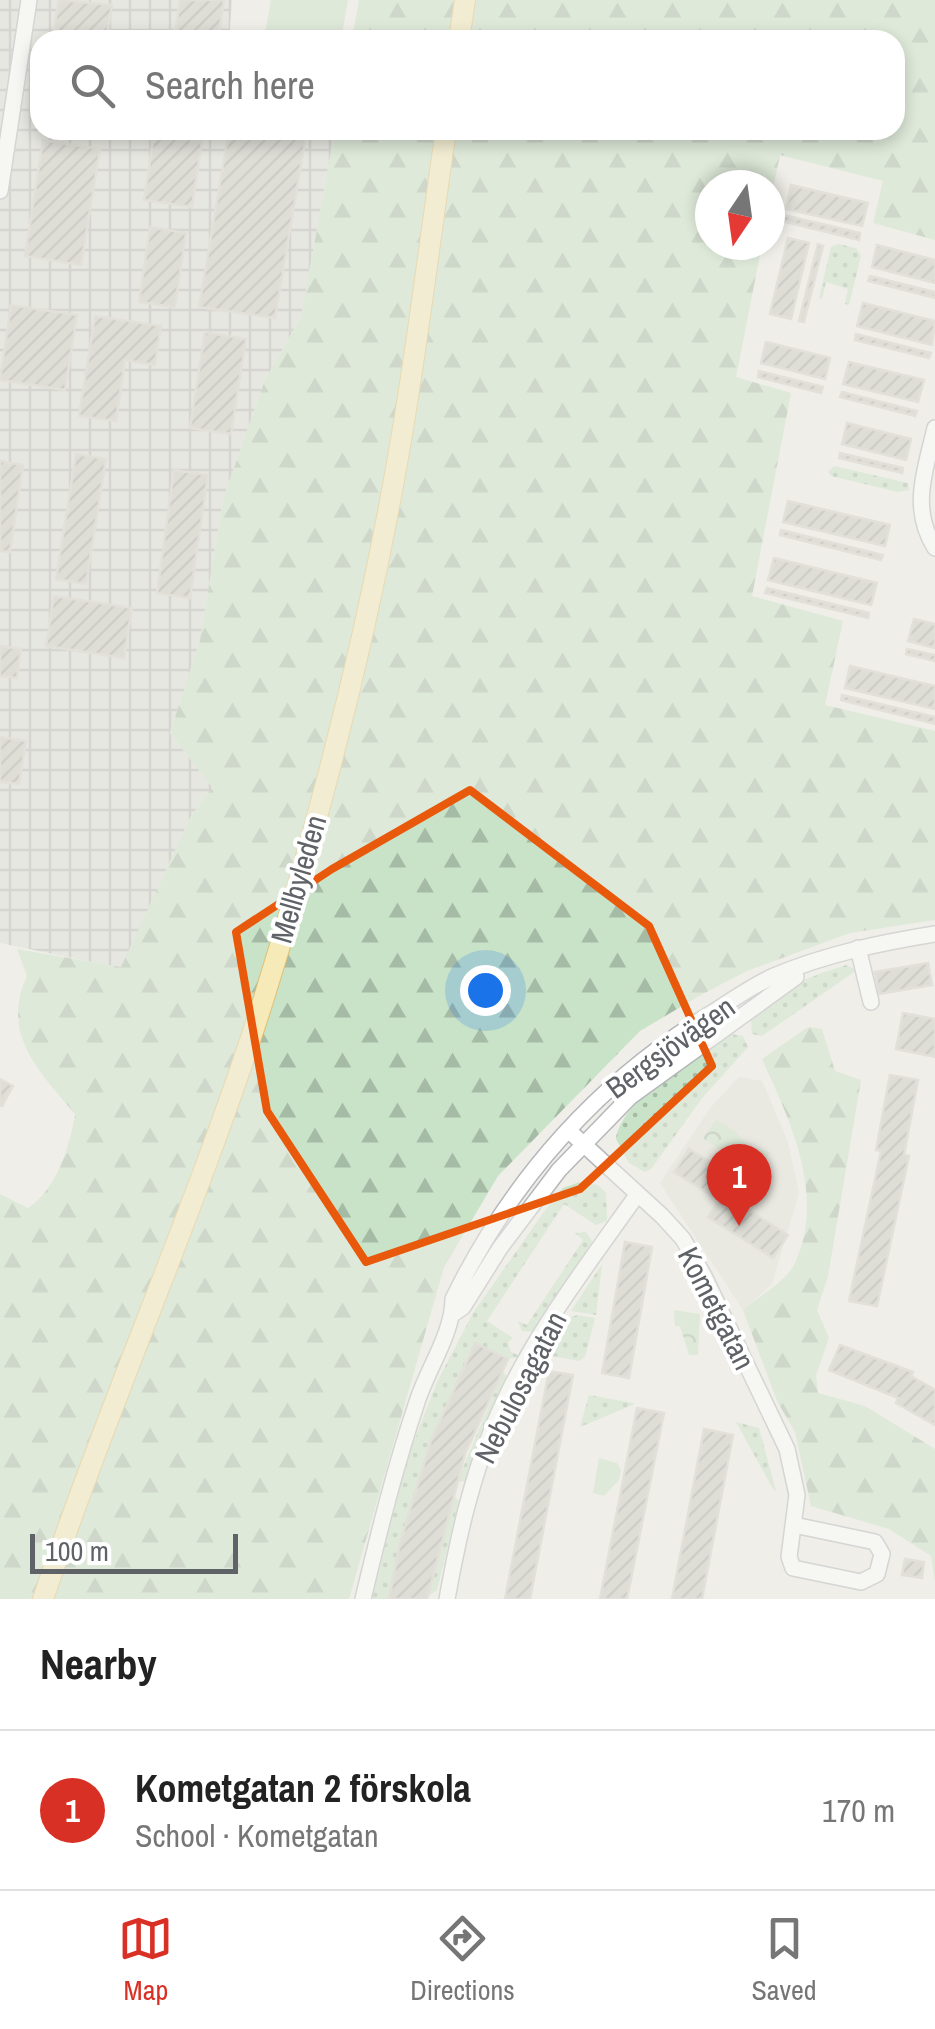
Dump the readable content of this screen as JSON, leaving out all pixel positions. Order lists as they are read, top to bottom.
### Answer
{
  "streets": {
    "main road": ["Mellbyleden"],
    "street": ["Bergsjövägen", "Kometgatan", "Nebulosagatan"]
  },
  "crossings": [
    ["Bergsjövägen", "Kometgatan"],
    ["Kometgatan", "Nebulosagatan"]
  ],
  "scale_bar": "100 m",
  "north": "bottom",
  "page": {
    "search": "Search here",
    "pins": "1",
    "scale": "100 m",
    "heading": "Nearby",
    "list": [
      {
        "mark": "1",
        "name": "Kometgatan 2 förskola",
        "note": "School · Kometgatan",
        "value": "170 m"
      }
    ],
    "nav": ["Map", "Directions", "Saved"]
  }
}
